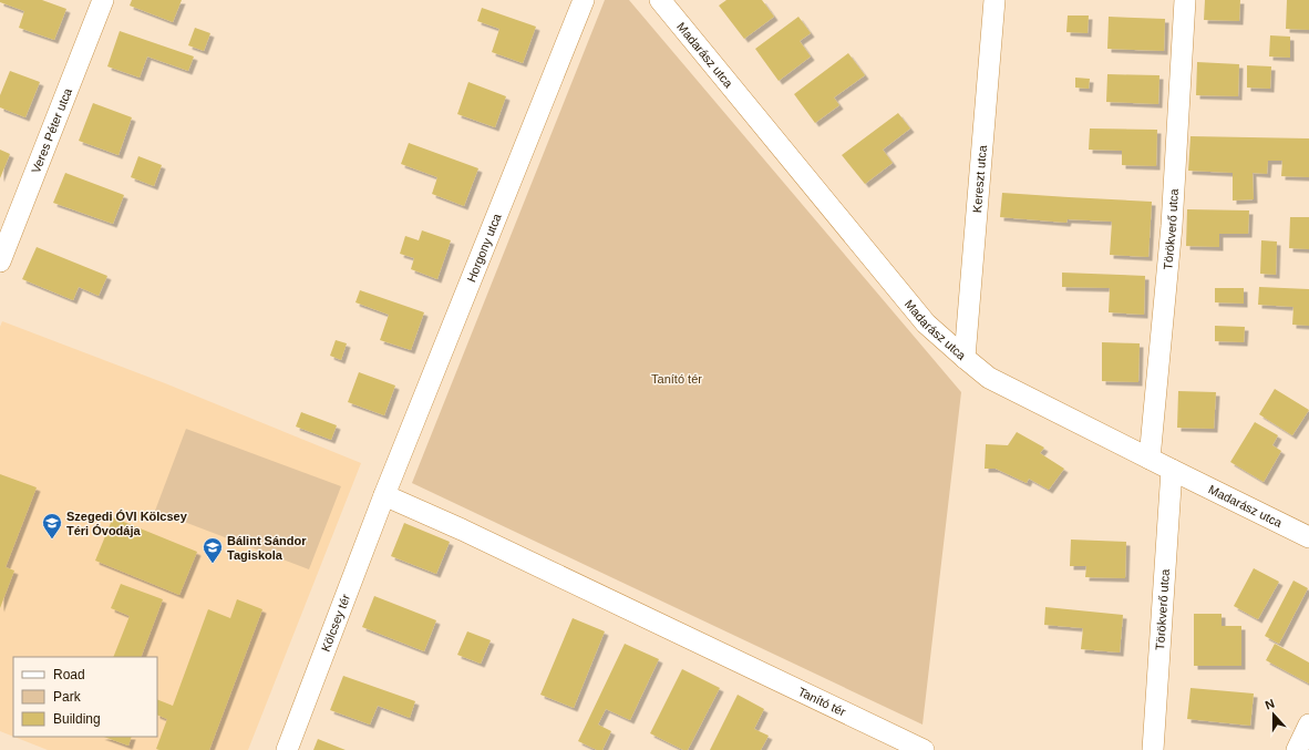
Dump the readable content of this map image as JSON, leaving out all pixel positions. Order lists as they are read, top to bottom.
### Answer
{
  "streets": {
    "street": [
      "Madarász utca",
      "Veres Péter utca",
      "Kereszt utca",
      "Törökverő utca",
      "Horgony utca",
      "Kölcsey tér",
      "Tanító tér"
    ]
  },
  "crossings": [
    ["Madarász utca", "Kereszt utca"],
    ["Madarász utca", "Törökverő utca"],
    ["Horgony utca", "Kölcsey tér"],
    ["Horgony utca", "Tanító tér"],
    ["Kölcsey tér", "Tanító tér"]
  ],
  "parks": ["Tanító tér"],
  "places": {
    "school or university": ["Szegedi ÓVI Kölcsey Téri Óvodája", "Bálint Sándor Tagiskola"]
  },
  "legend": ["Road", "Park", "Building"],
  "north": "top"
}
